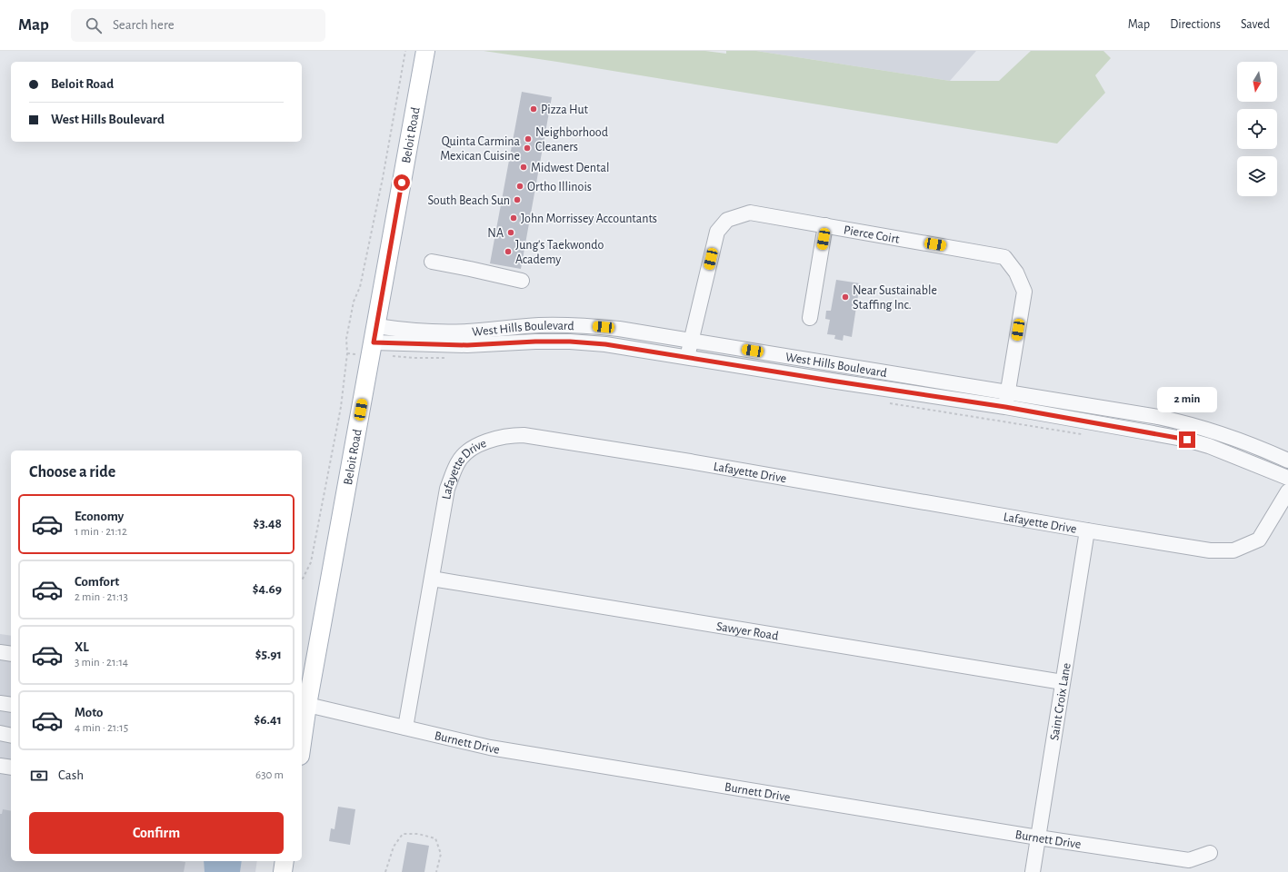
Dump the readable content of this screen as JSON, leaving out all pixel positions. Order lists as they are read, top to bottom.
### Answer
{
  "streets": {
    "main road": ["Beloit Road"],
    "street": [
      "Pierce Coirt",
      "West Hills Boulevard",
      "Lafayette Drive",
      "Sawyer Road",
      "Saint Croix Lane",
      "Burnett Drive"
    ]
  },
  "crossings": [
    ["Beloit Road", "West Hills Boulevard"],
    ["Beloit Road", "Burnett Drive"],
    ["Pierce Coirt", "West Hills Boulevard"],
    ["Lafayette Drive", "Sawyer Road"],
    ["Lafayette Drive", "Saint Croix Lane"],
    ["Lafayette Drive", "Burnett Drive"],
    ["Sawyer Road", "Saint Croix Lane"],
    ["Saint Croix Lane", "Burnett Drive"]
  ],
  "places": [
    "Pizza Hut",
    "Neighborhood Cleaners",
    "Quinta Carmina Mexican Cuisine",
    "Midwest Dental",
    "Ortho Illinois",
    "South Beach Sun",
    "John Morrissey Accountants",
    "NA",
    "Jung's Taekwondo Academy",
    "Near Sustainable Staffing Inc."
  ],
  "north": "bottom",
  "page": {
    "header": "Map",
    "search": "Search here",
    "nav": ["Map", "Directions", "Saved"],
    "banner": ["Beloit Road", "West Hills Boulevard"],
    "bubble": "2 min",
    "heading": "Choose a ride",
    "list": [
      {
        "name": "Economy",
        "note": "1 min · 21:12",
        "value": "$3.48"
      },
      {
        "name": "Comfort",
        "note": "2 min · 21:13",
        "value": "$4.69"
      },
      {
        "name": "XL",
        "note": "3 min · 21:14",
        "value": "$5.91"
      },
      {
        "name": "Moto",
        "note": "4 min · 21:15",
        "value": "$6.41"
      }
    ],
    "pay": ["Cash", "630 m"],
    "buttons": "Confirm"
  }
}
